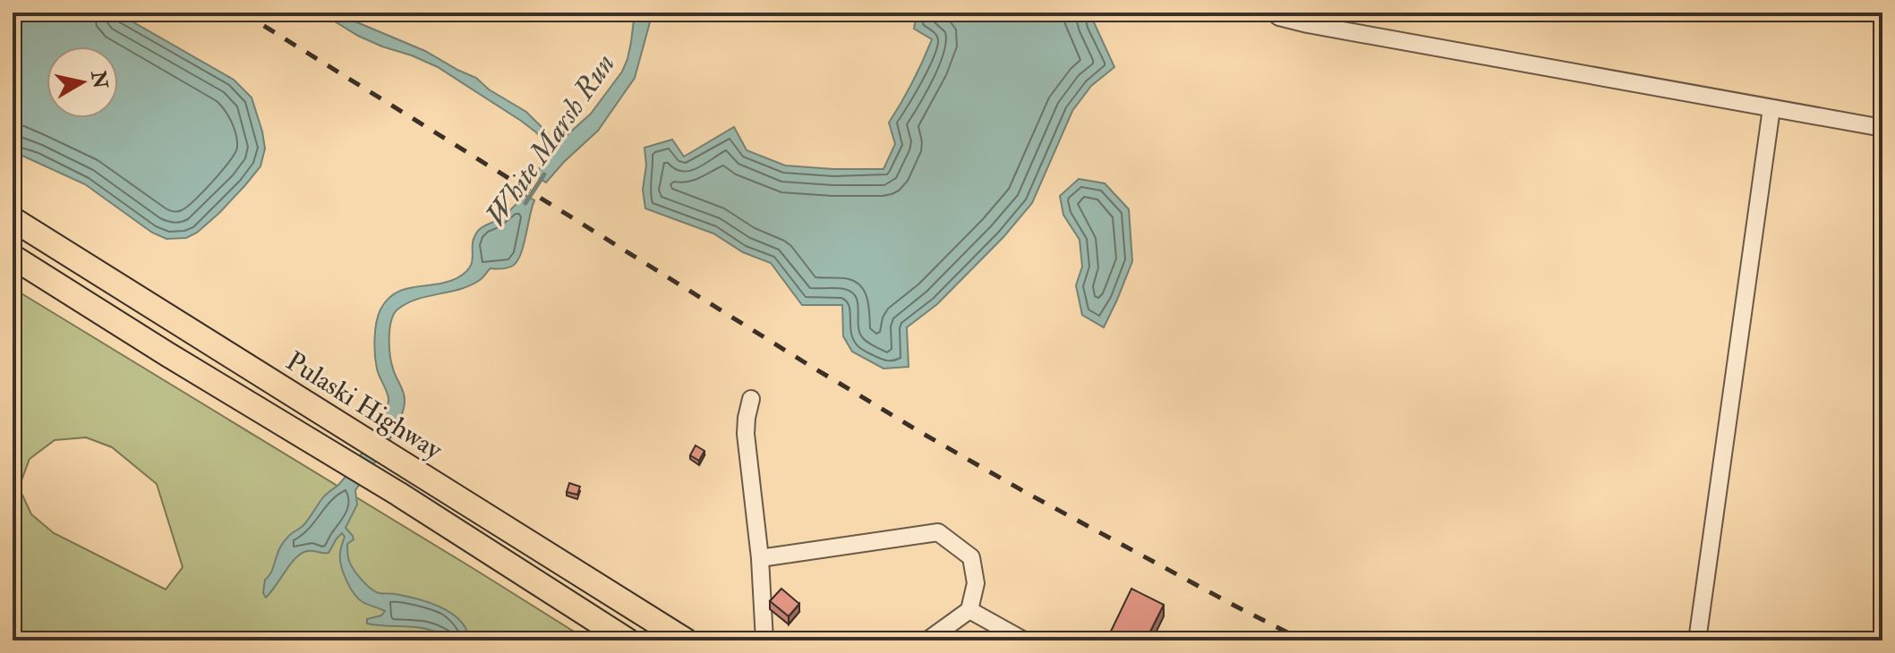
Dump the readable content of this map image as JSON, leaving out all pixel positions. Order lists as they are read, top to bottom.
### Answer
{
  "streets": {
    "highway": ["Pulaski Highway"]
  },
  "water": ["White Marsh Run"],
  "north": "right"
}
